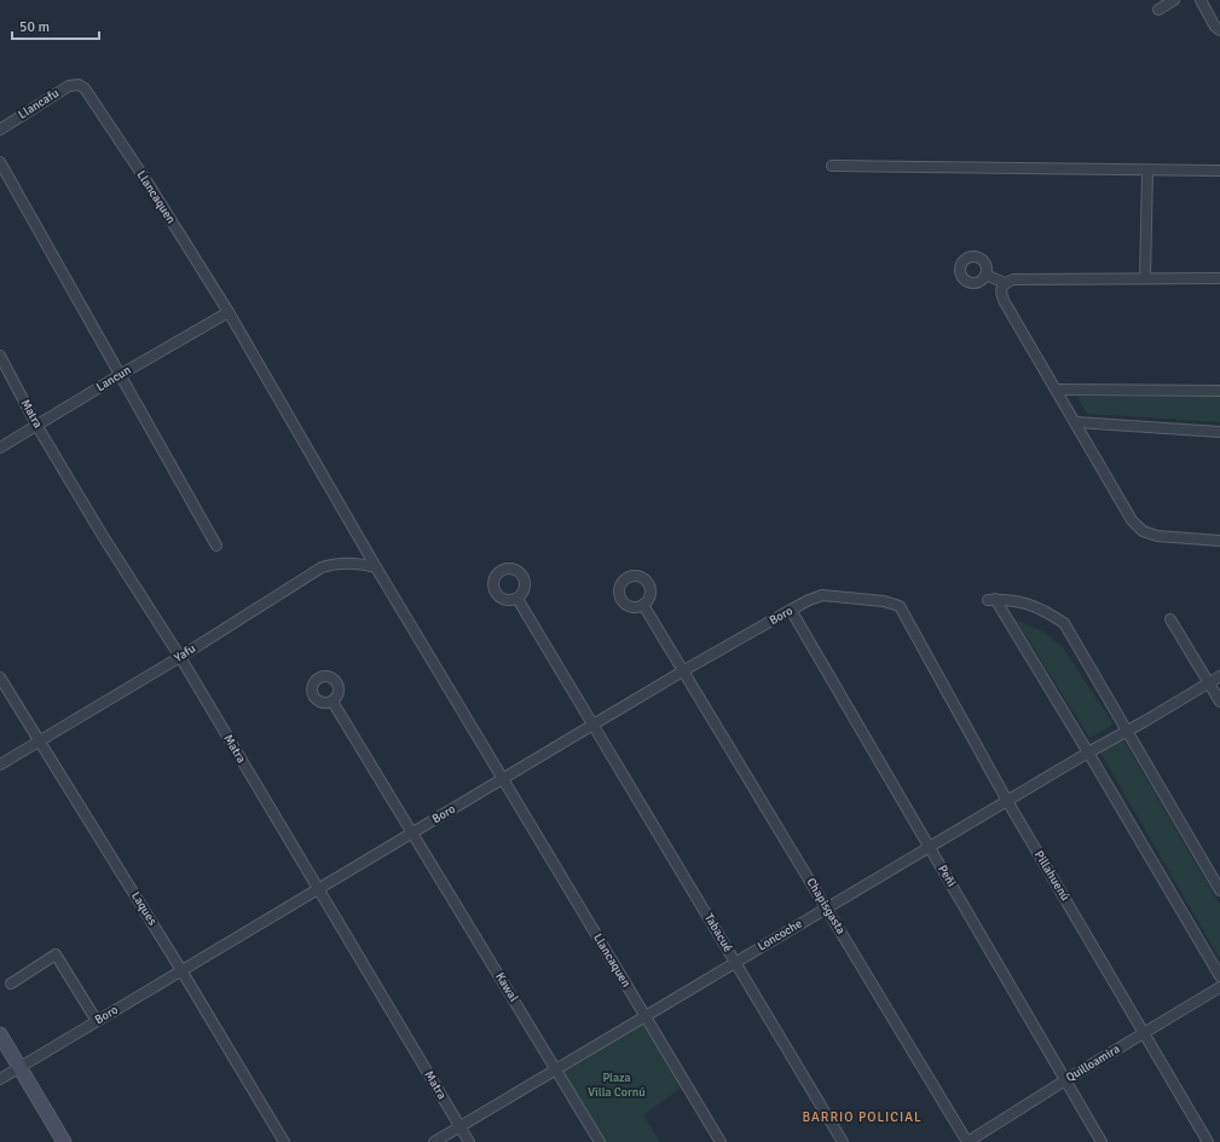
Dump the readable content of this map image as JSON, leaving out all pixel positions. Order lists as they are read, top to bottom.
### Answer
{
  "streets": {
    "street": [
      "Llancafu",
      "Llancaquen",
      "Lancun",
      "Matra",
      "Boro",
      "Yafu",
      "Peñi",
      "Pillahuenú",
      "Chapisgasta",
      "Laques",
      "Tabacué",
      "Loncoche",
      "Kawal",
      "Quilloamira"
    ]
  },
  "crossings": [
    ["Llancafu", "Llancaquen"],
    ["Llancaquen", "Lancun"],
    ["Llancaquen", "Boro"],
    ["Llancaquen", "Yafu"],
    ["Llancaquen", "Loncoche"],
    ["Lancun", "Matra"],
    ["Matra", "Boro"],
    ["Matra", "Yafu"],
    ["Matra", "Loncoche"],
    ["Boro", "Peñi"],
    ["Boro", "Pillahuenú"],
    ["Boro", "Chapisgasta"],
    ["Boro", "Laques"],
    ["Boro", "Tabacué"],
    ["Boro", "Kawal"],
    ["Yafu", "Laques"],
    ["Peñi", "Loncoche"],
    ["Peñi", "Quilloamira"],
    ["Pillahuenú", "Loncoche"],
    ["Pillahuenú", "Quilloamira"],
    ["Chapisgasta", "Loncoche"],
    ["Chapisgasta", "Quilloamira"],
    ["Tabacué", "Loncoche"],
    ["Loncoche", "Kawal"]
  ],
  "districts": ["BARRIO POLICIAL"],
  "parks": ["Plaza Villa Cornú"],
  "scale_bar": "50 m"
}
